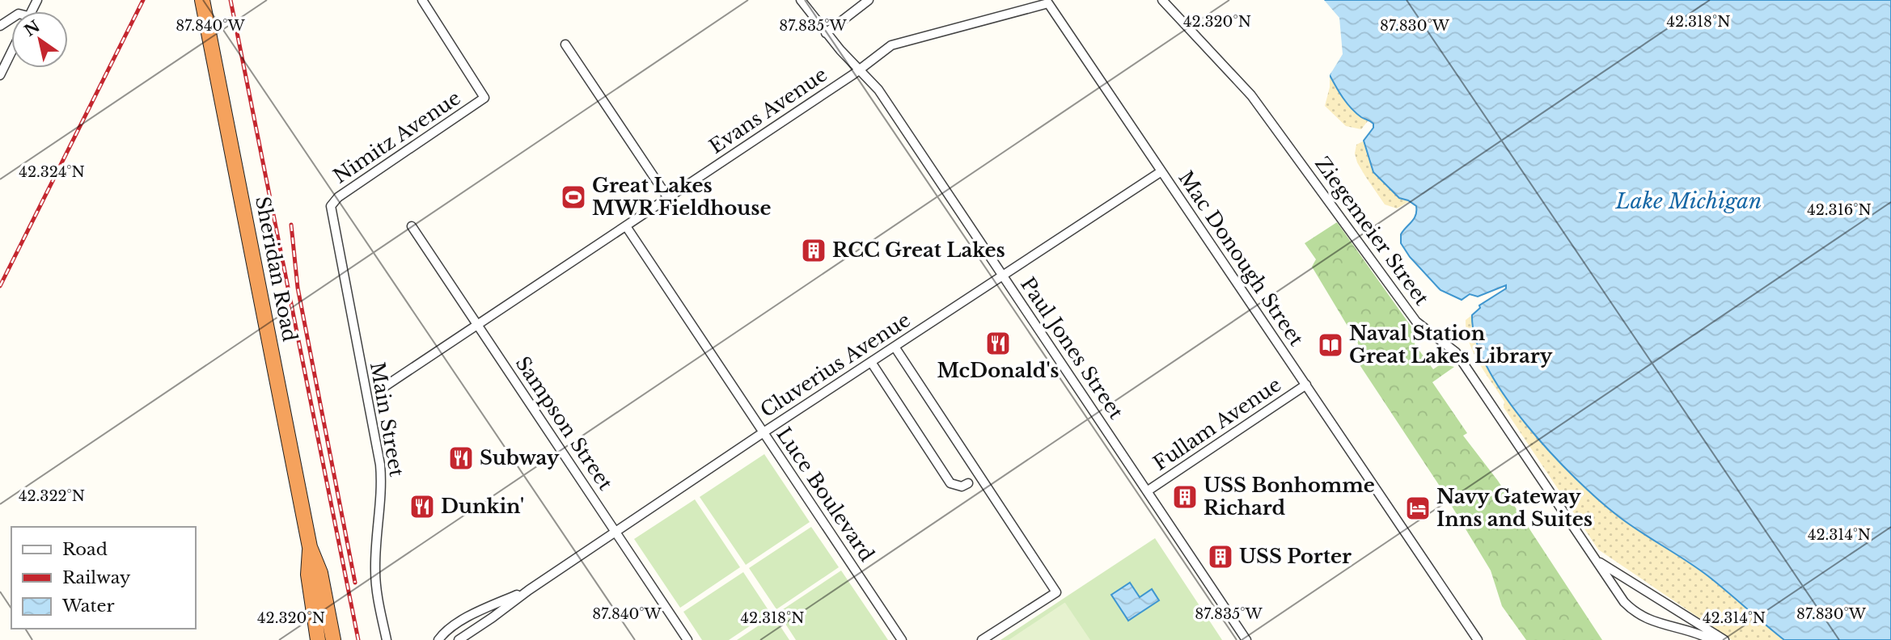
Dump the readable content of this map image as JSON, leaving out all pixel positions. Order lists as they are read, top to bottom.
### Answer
{
  "streets": {
    "highway": ["Sheridan Road"],
    "street": [
      "Evans Avenue",
      "Nimitz Avenue",
      "Ziegemeier Street",
      "Mac Donough Street",
      "Paul Jones Street",
      "Cluverius Avenue",
      "Main Street",
      "Sampson Street",
      "Fullam Avenue",
      "Luce Boulevard"
    ]
  },
  "crossings": [
    ["Evans Avenue", "Mac Donough Street"],
    ["Evans Avenue", "Paul Jones Street"],
    ["Evans Avenue", "Sampson Street"],
    ["Evans Avenue", "Luce Boulevard"],
    ["Nimitz Avenue", "Main Street"],
    ["Mac Donough Street", "Cluverius Avenue"],
    ["Mac Donough Street", "Fullam Avenue"],
    ["Paul Jones Street", "Cluverius Avenue"],
    ["Paul Jones Street", "Fullam Avenue"],
    ["Cluverius Avenue", "Sampson Street"],
    ["Cluverius Avenue", "Luce Boulevard"]
  ],
  "water": ["Lake Michigan"],
  "places": {
    "sports": ["Great Lakes MWR Fieldhouse"],
    "building": ["RCC Great Lakes", "USS Bonhomme Richard", "USS Porter"],
    "restaurant": ["McDonald's", "Subway", "Dunkin'"],
    "library": ["Naval Station Great Lakes Library"],
    "hotel": ["Navy Gateway Inns and Suites"]
  },
  "legend": ["Road", "Railway", "Water"],
  "north": "top left",
  "coordinates": [
    "42.320°N",
    "42.318°N",
    "87.840°W",
    "87.835°W",
    "87.830°W",
    "42.324°N",
    "42.316°N",
    "42.322°N",
    "42.314°N"
  ]
}
